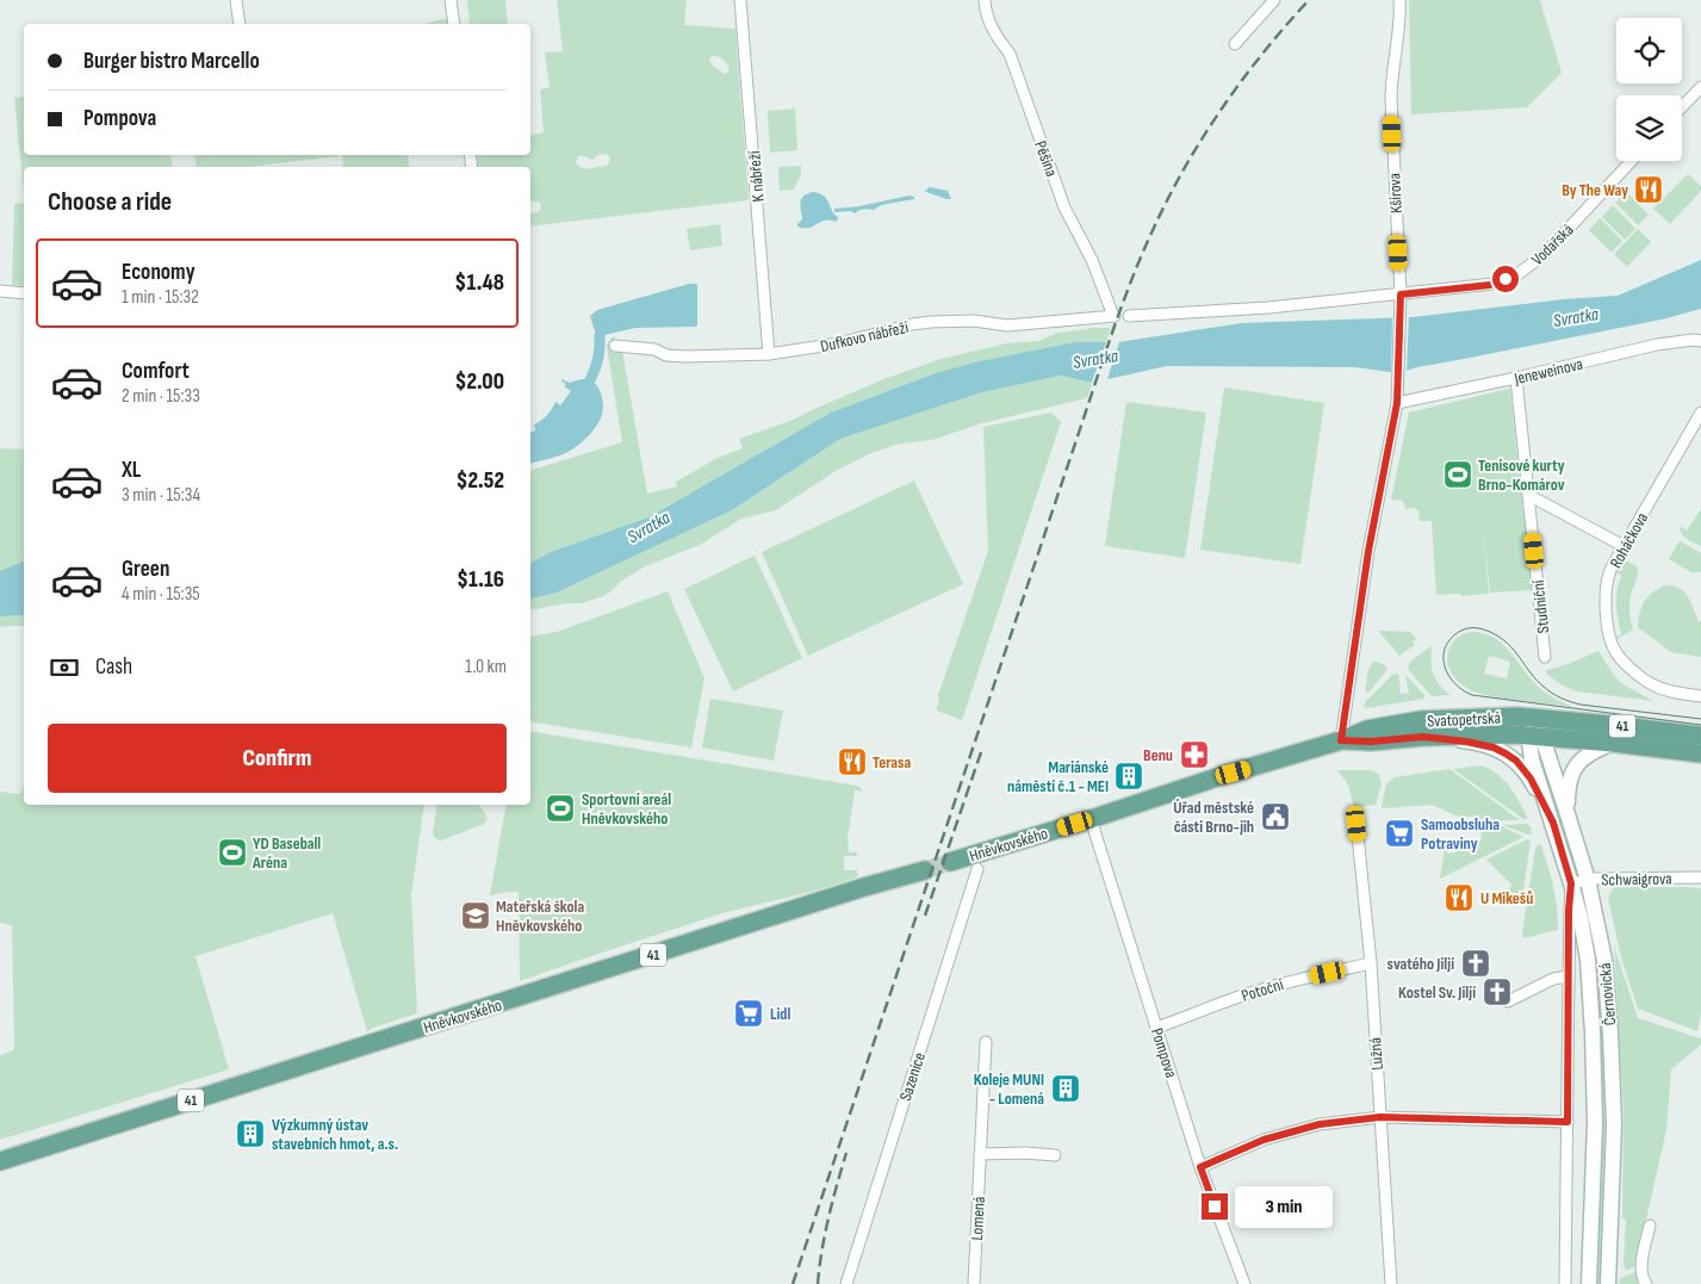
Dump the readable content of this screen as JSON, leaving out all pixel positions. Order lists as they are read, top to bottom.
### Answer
{
  "streets": {
    "main road": [
      "Svatopetrská",
      "41",
      "Hněvkovského",
      "Černovická"
    ],
    "street": [
      "Pěšina",
      "K nábřeží",
      "Kšírova",
      "Vodařská",
      "Dufkovo nábřeží",
      "Jeneweinova",
      "Roháčkova",
      "Studniční",
      "Schwaigrova",
      "Potoční",
      "Pompova",
      "Lužná",
      "Sazenice",
      "Lomená"
    ]
  },
  "crossings": [
    ["Pěšina", "Dufkovo nábřeží"],
    ["K nábřeží", "Dufkovo nábřeží"],
    ["Kšírova", "Vodařská"],
    ["Kšírova", "Jeneweinova"],
    ["Kšírova", "Svatopetrská"],
    ["Kšírova", "Hněvkovského"],
    ["Jeneweinova", "Studniční"],
    ["Svatopetrská", "Hněvkovského"],
    ["Svatopetrská", "Černovická"],
    ["Hněvkovského", "Pompova"],
    ["Schwaigrova", "Černovická"],
    ["Potoční", "Pompova"],
    ["Potoční", "Lužná"]
  ],
  "water": ["Svratka"],
  "places": {
    "restaurant": ["By The Way", "Terasa", "U Mikešů"],
    "sports": ["Tenisové kurty Brno-Komárov", "Sportovní areál Hněvkovského", "YD Baseball Aréna"],
    "pharmacy": ["Benu"],
    "building": ["Mariánské náměstí č.1 - MEI", "Koleje MUNI - Lomená", "Výzkumný ústav stavebních hmot, a.s."],
    "public building": ["Úřad městské části Brno-jih"],
    "supermarket": ["Samoobsluha Potraviny", "Lidl"],
    "school or university": ["Mateřská škola Hněvkovského"],
    "church": ["svatého Jiljí", "Kostel Sv. Jiljí"]
  },
  "page": {
    "banner": ["Burger bistro Marcello", "Pompova"],
    "heading": "Choose a ride",
    "list": [
      {
        "name": "Economy",
        "note": "1 min · 15:32",
        "value": "$1.48"
      },
      {
        "name": "Comfort",
        "note": "2 min · 15:33",
        "value": "$2.00"
      },
      {
        "name": "XL",
        "note": "3 min · 15:34",
        "value": "$2.52"
      },
      {
        "name": "Green",
        "note": "4 min · 15:35",
        "value": "$1.16"
      }
    ],
    "pay": ["Cash", "1.0 km"],
    "buttons": "Confirm",
    "bubble": "3 min"
  }
}
